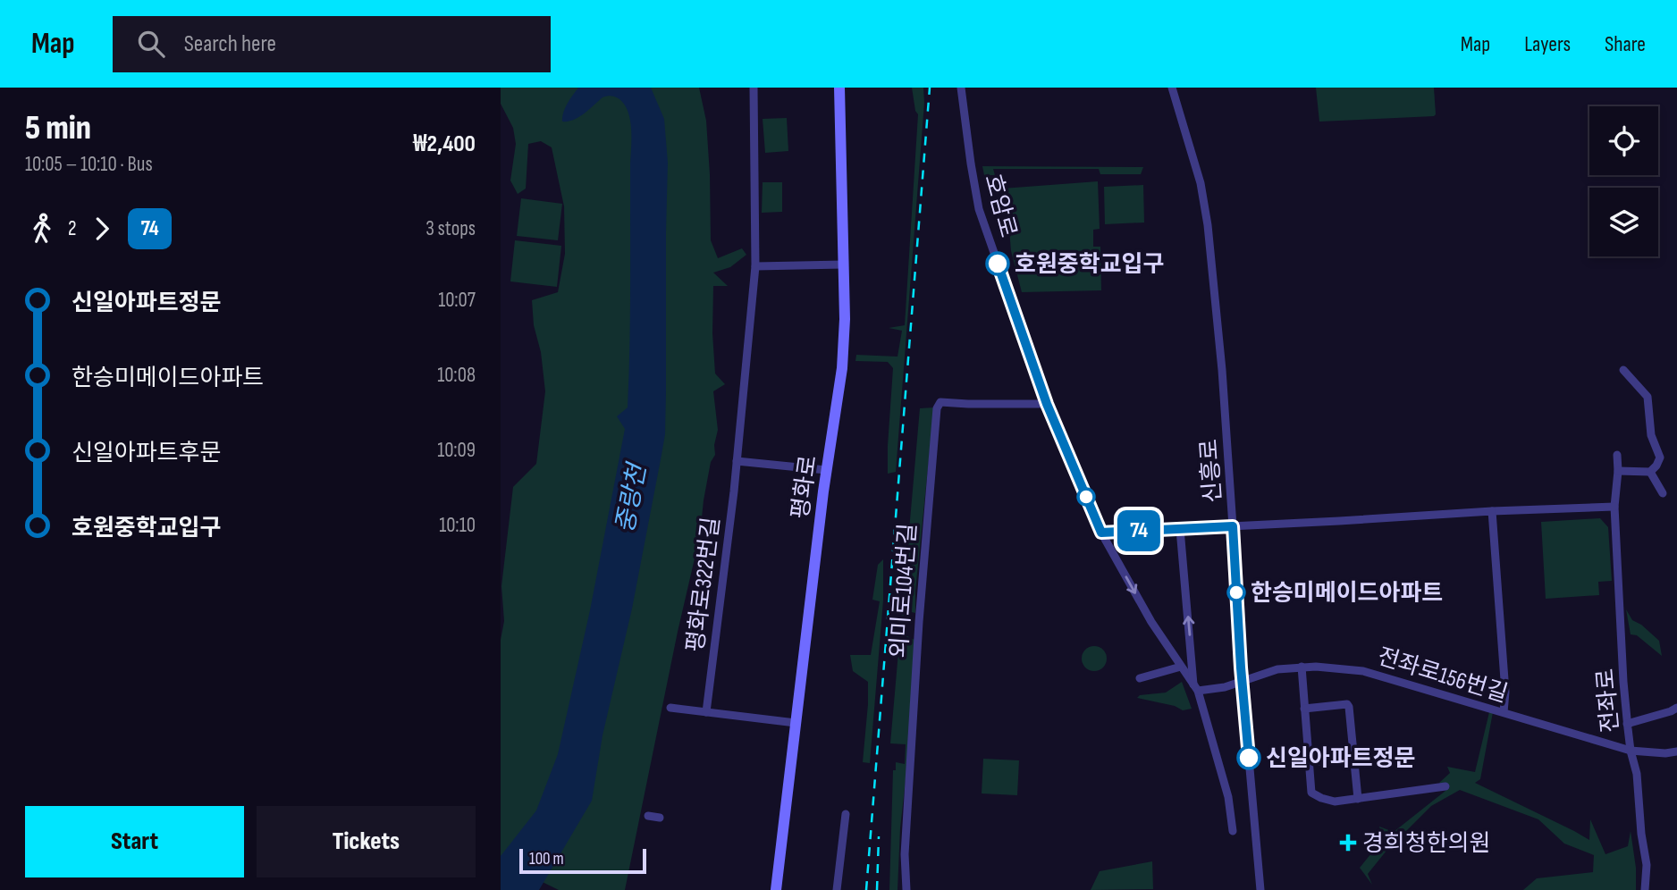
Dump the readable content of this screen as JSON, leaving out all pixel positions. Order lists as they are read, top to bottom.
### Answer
{
  "streets": {
    "main road": ["평화로"],
    "street": [
      "호암로",
      "신흥로",
      "평화로322번길",
      "외미로104번길",
      "전좌로156번길",
      "전좌로"
    ]
  },
  "crossings": [
    ["호암로", "외미로104번길"],
    ["호암로", "전좌로156번길"],
    ["신흥로", "전좌로156번길"],
    ["전좌로156번길", "전좌로"]
  ],
  "water": ["중랑천"],
  "places": {
    "other": ["호원중학교입구", "한승미메이드아파트", "신일아파트정문"],
    "health": ["경희청한의원"]
  },
  "lines": ["bus line 74"],
  "scale_bar": "100 m",
  "page": {
    "header": "Map",
    "search": "Search here",
    "nav": ["Map", "Layers", "Share"],
    "heading": ["5 min", "10:05 – 10:10 · Bus", "₩2,400"],
    "on_map": "74",
    "legs": ["2", "74", "3 stops"],
    "list": [
      {
        "name": "신일아파트정문",
        "value": "10:07"
      },
      {
        "name": "한승미메이드아파트",
        "value": "10:08"
      },
      {
        "name": "신일아파트후문",
        "value": "10:09"
      },
      {
        "name": "호원중학교입구",
        "value": "10:10"
      }
    ],
    "buttons": ["Start", "Tickets"],
    "scale": "100 m"
  }
}
